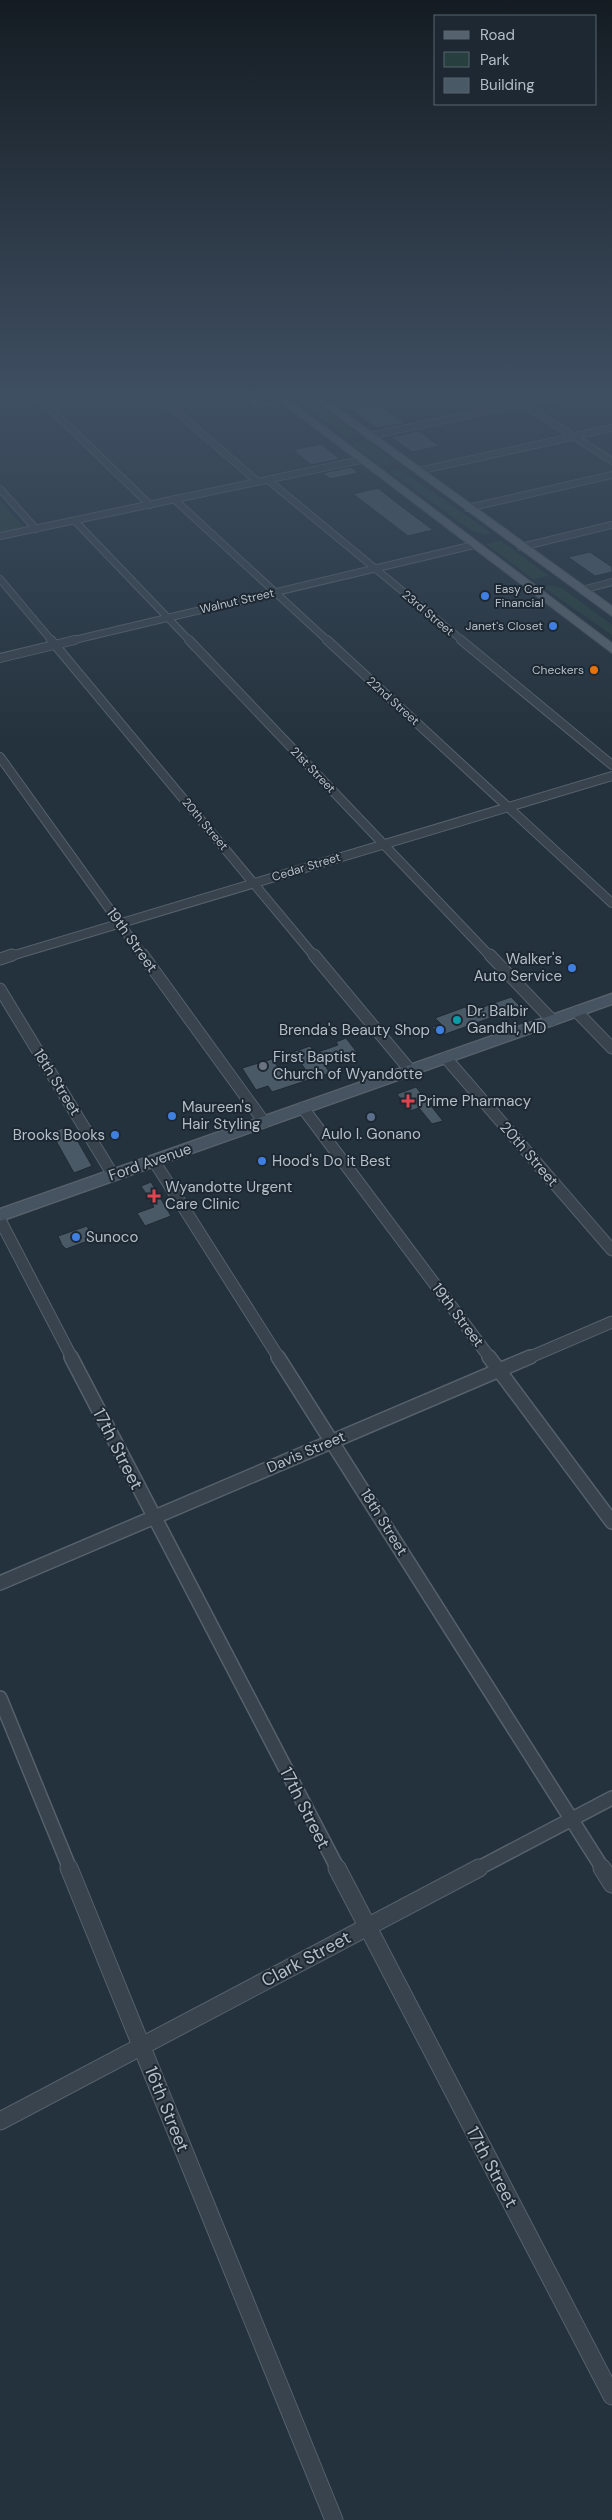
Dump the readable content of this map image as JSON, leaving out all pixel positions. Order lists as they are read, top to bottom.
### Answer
{
  "streets": {
    "main road": ["Ford Avenue"],
    "street": [
      "Walnut Street",
      "23rd Street",
      "22nd Street",
      "21st Street",
      "20th Street",
      "Cedar Street",
      "19th Street",
      "18th Street",
      "17th Street",
      "Davis Street",
      "Clark Street",
      "16th Street"
    ]
  },
  "crossings": [
    ["Walnut Street", "23rd Street"],
    ["Walnut Street", "22nd Street"],
    ["Walnut Street", "21st Street"],
    ["Walnut Street", "20th Street"],
    ["22nd Street", "Cedar Street"],
    ["21st Street", "Cedar Street"],
    ["21st Street", "Ford Avenue"],
    ["20th Street", "Cedar Street"],
    ["20th Street", "Ford Avenue"],
    ["Cedar Street", "19th Street"],
    ["19th Street", "Ford Avenue"],
    ["19th Street", "Davis Street"],
    ["18th Street", "Ford Avenue"],
    ["18th Street", "Davis Street"],
    ["18th Street", "Clark Street"],
    ["17th Street", "Davis Street"],
    ["17th Street", "Clark Street"],
    ["Clark Street", "16th Street"]
  ],
  "places": {
    "other": [
      "Easy Car Financial",
      "Janet's Closet",
      "Checkers",
      "Walker's Auto Service",
      "Dr. Balbir Gandhi, MD",
      "Brenda's Beauty Shop",
      "First Baptist Church of Wyandotte",
      "Maureen's Hair Styling",
      "Aulo I. Gonano",
      "Brooks Books",
      "Hood's Do it Best",
      "Sunoco"
    ],
    "health": ["Prime Pharmacy", "Wyandotte Urgent Care Clinic"]
  },
  "legend": ["Road", "Park", "Building"]
}
